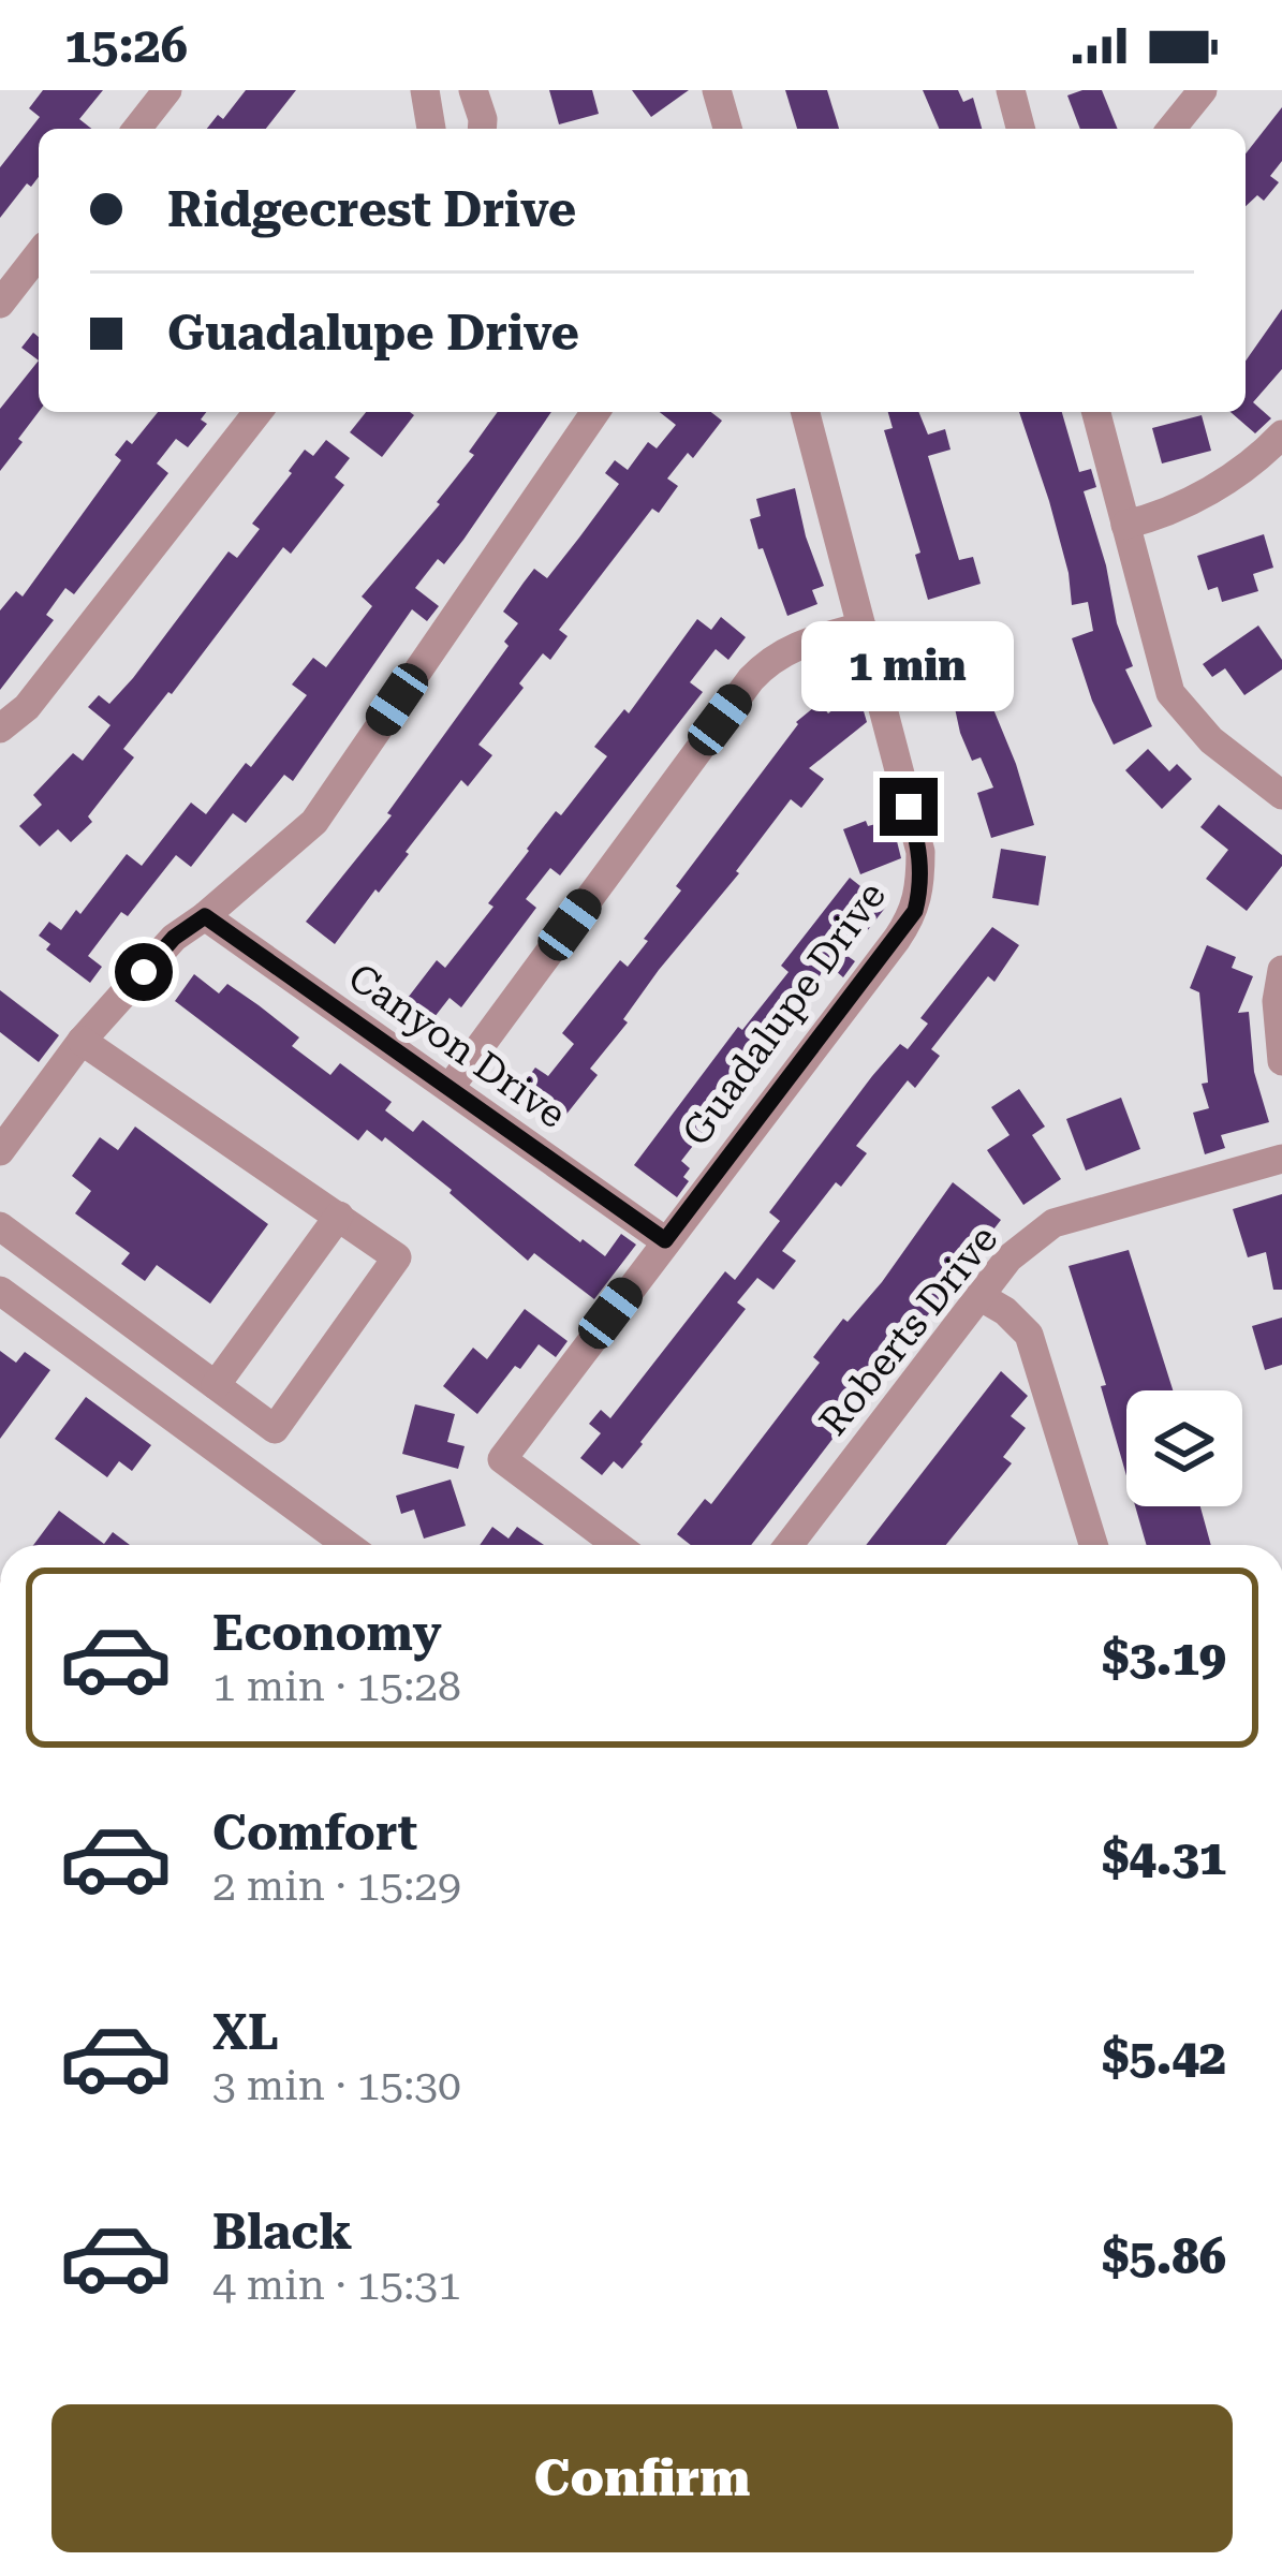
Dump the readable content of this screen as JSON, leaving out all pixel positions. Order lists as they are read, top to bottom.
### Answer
{
  "streets": {
    "street": ["Guadalupe Drive", "Canyon Drive", "Roberts Drive"]
  },
  "crossings": [
    ["Guadalupe Drive", "Canyon Drive"]
  ],
  "page": {
    "status": "15:26",
    "banner": ["Ridgecrest Drive", "Guadalupe Drive"],
    "bubble": "1 min",
    "list": [
      {
        "name": "Economy",
        "note": "1 min · 15:28",
        "value": "$3.19"
      },
      {
        "name": "Comfort",
        "note": "2 min · 15:29",
        "value": "$4.31"
      },
      {
        "name": "XL",
        "note": "3 min · 15:30",
        "value": "$5.42"
      },
      {
        "name": "Black",
        "note": "4 min · 15:31",
        "value": "$5.86"
      }
    ],
    "buttons": "Confirm"
  }
}
